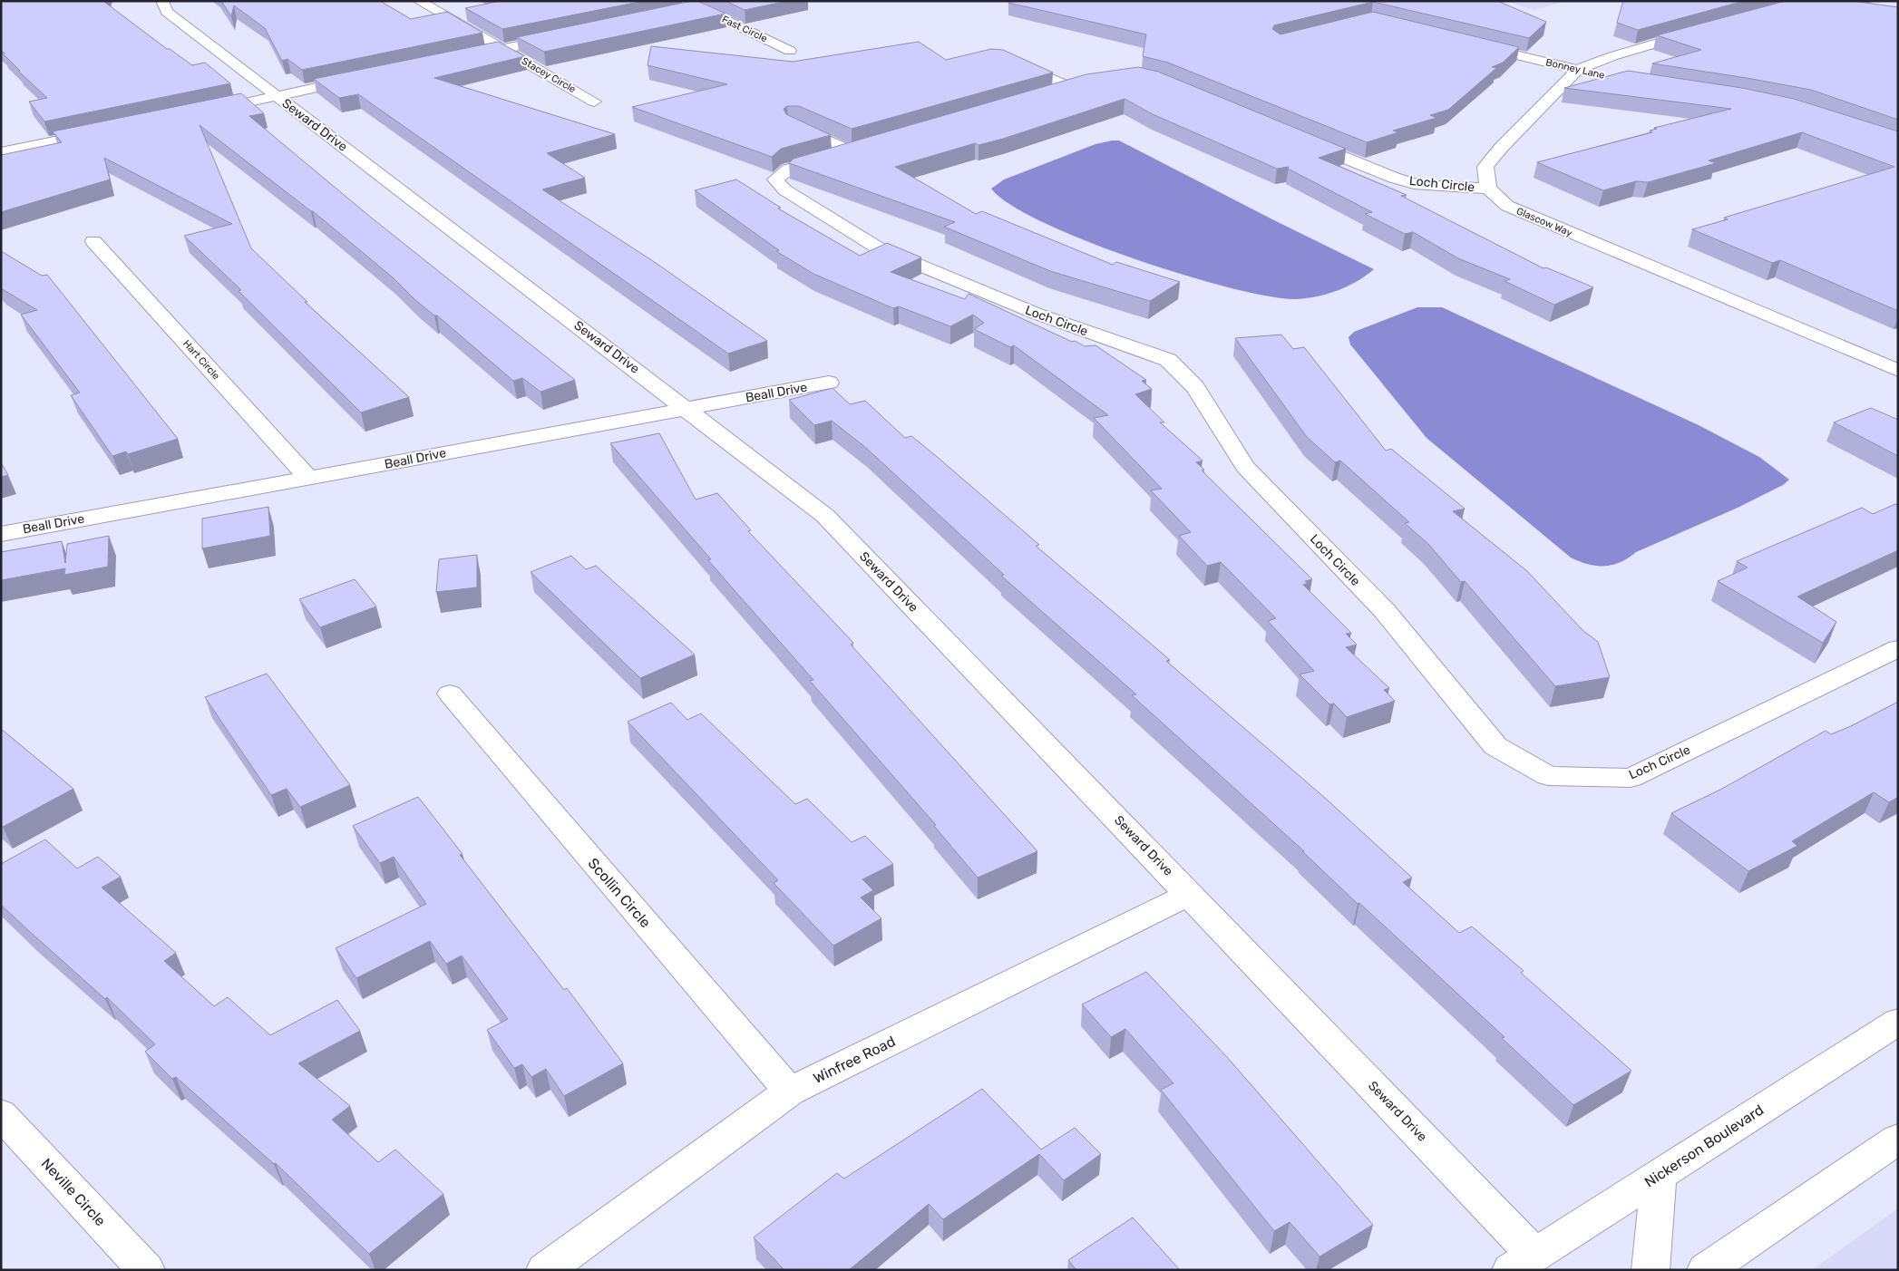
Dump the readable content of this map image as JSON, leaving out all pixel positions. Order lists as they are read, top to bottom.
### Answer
{
  "streets": {
    "street": [
      "Fast Circle",
      "Bonney Lane",
      "Stacey Circle",
      "Seward Drive",
      "Loch Circle",
      "Glascow Way",
      "Hart Circle",
      "Beall Drive",
      "Scollin Circle",
      "Winfree Road",
      "Nickerson Boulevard",
      "Neville Circle"
    ]
  },
  "crossings": [
    ["Seward Drive", "Beall Drive"],
    ["Seward Drive", "Winfree Road"],
    ["Seward Drive", "Nickerson Boulevard"],
    ["Loch Circle", "Glascow Way"],
    ["Hart Circle", "Beall Drive"],
    ["Scollin Circle", "Winfree Road"]
  ]
}
